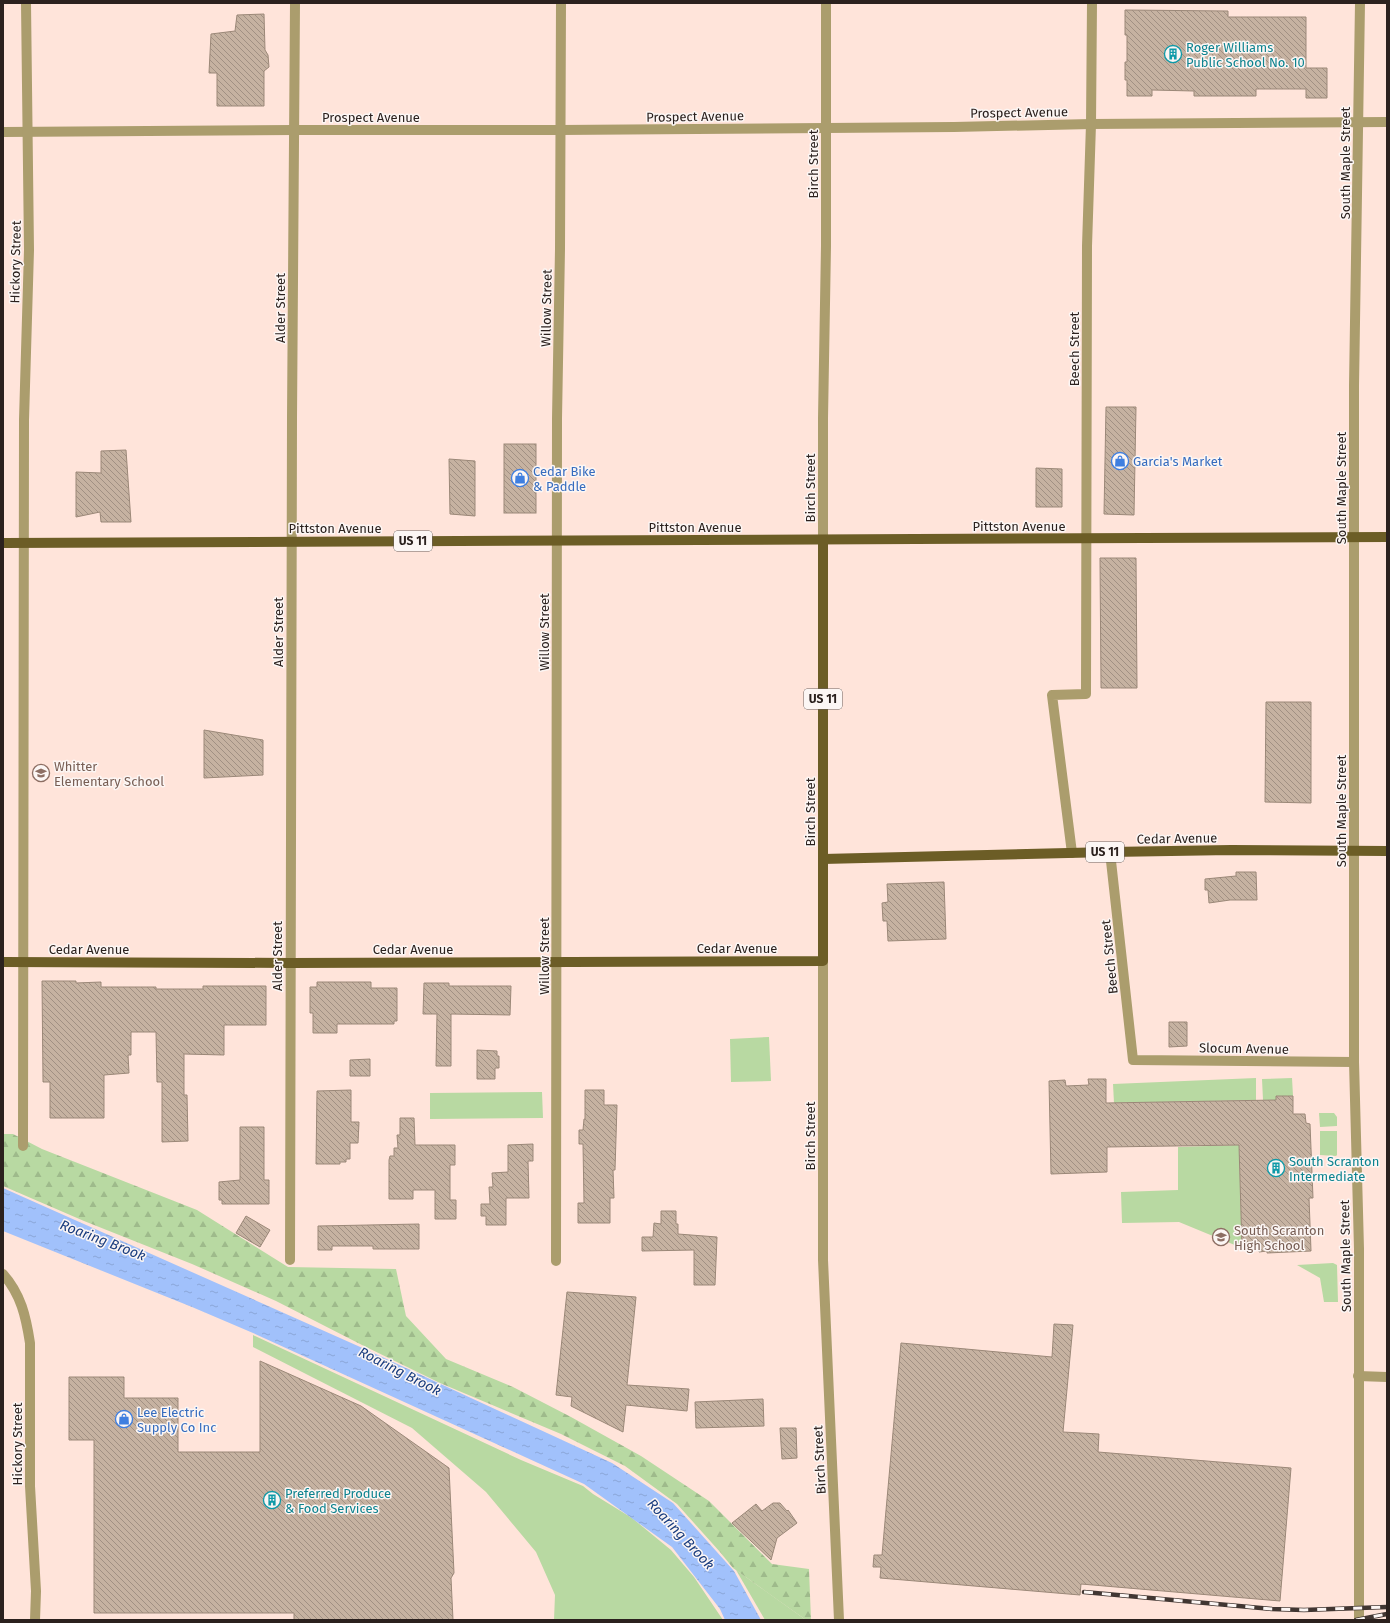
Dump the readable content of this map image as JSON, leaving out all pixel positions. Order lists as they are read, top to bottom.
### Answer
{
  "streets": {
    "main road": [
      "Birch Street",
      "Pittston Avenue",
      "US 11",
      "Cedar Avenue"
    ],
    "street": [
      "Prospect Avenue",
      "South Maple Street",
      "Hickory Street",
      "Alder Street",
      "Willow Street",
      "Beech Street",
      "Slocum Avenue"
    ]
  },
  "crossings": [
    ["Prospect Avenue", "South Maple Street"],
    ["Prospect Avenue", "Birch Street"],
    ["Prospect Avenue", "Hickory Street"],
    ["Prospect Avenue", "Alder Street"],
    ["Prospect Avenue", "Willow Street"],
    ["Prospect Avenue", "Beech Street"],
    ["South Maple Street", "Pittston Avenue"],
    ["South Maple Street", "Cedar Avenue"],
    ["South Maple Street", "Slocum Avenue"],
    ["Birch Street", "Pittston Avenue"],
    ["Birch Street", "Cedar Avenue"],
    ["Hickory Street", "Pittston Avenue"],
    ["Hickory Street", "Cedar Avenue"],
    ["Alder Street", "Pittston Avenue"],
    ["Alder Street", "Cedar Avenue"],
    ["Willow Street", "Pittston Avenue"],
    ["Willow Street", "Cedar Avenue"],
    ["Beech Street", "Pittston Avenue"],
    ["Beech Street", "Cedar Avenue"],
    ["Beech Street", "Slocum Avenue"]
  ],
  "water": ["Roaring Brook"],
  "places": {
    "building": ["Roger Williams Public School No. 10", "South Scranton Intermediate", "Preferred Produce & Food Services"],
    "shop": ["Garcia's Market", "Cedar Bike & Paddle", "Lee Electric Supply Co Inc"],
    "school or university": ["Whitter Elementary School", "South Scranton High School"]
  }
}
